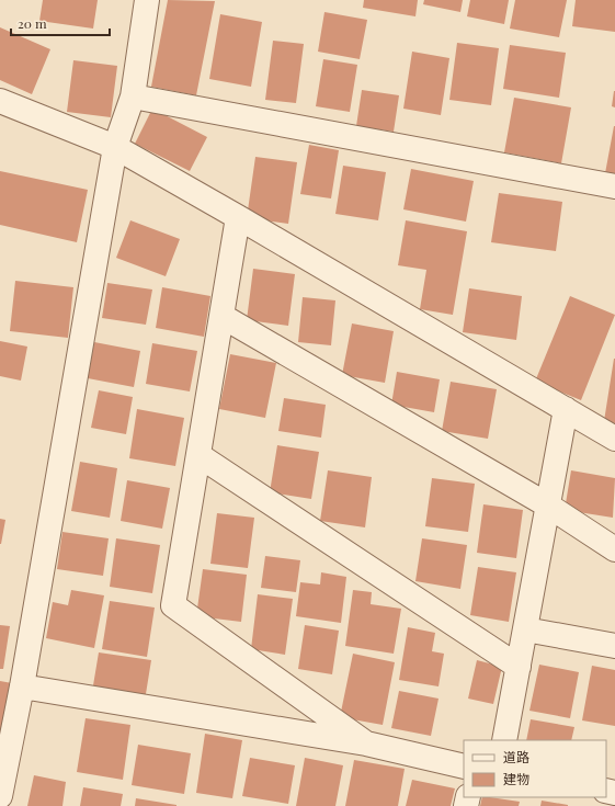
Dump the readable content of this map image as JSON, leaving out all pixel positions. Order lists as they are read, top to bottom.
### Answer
{
  "legend": ["道路", "建物"],
  "scale_bar": "20 m"
}
